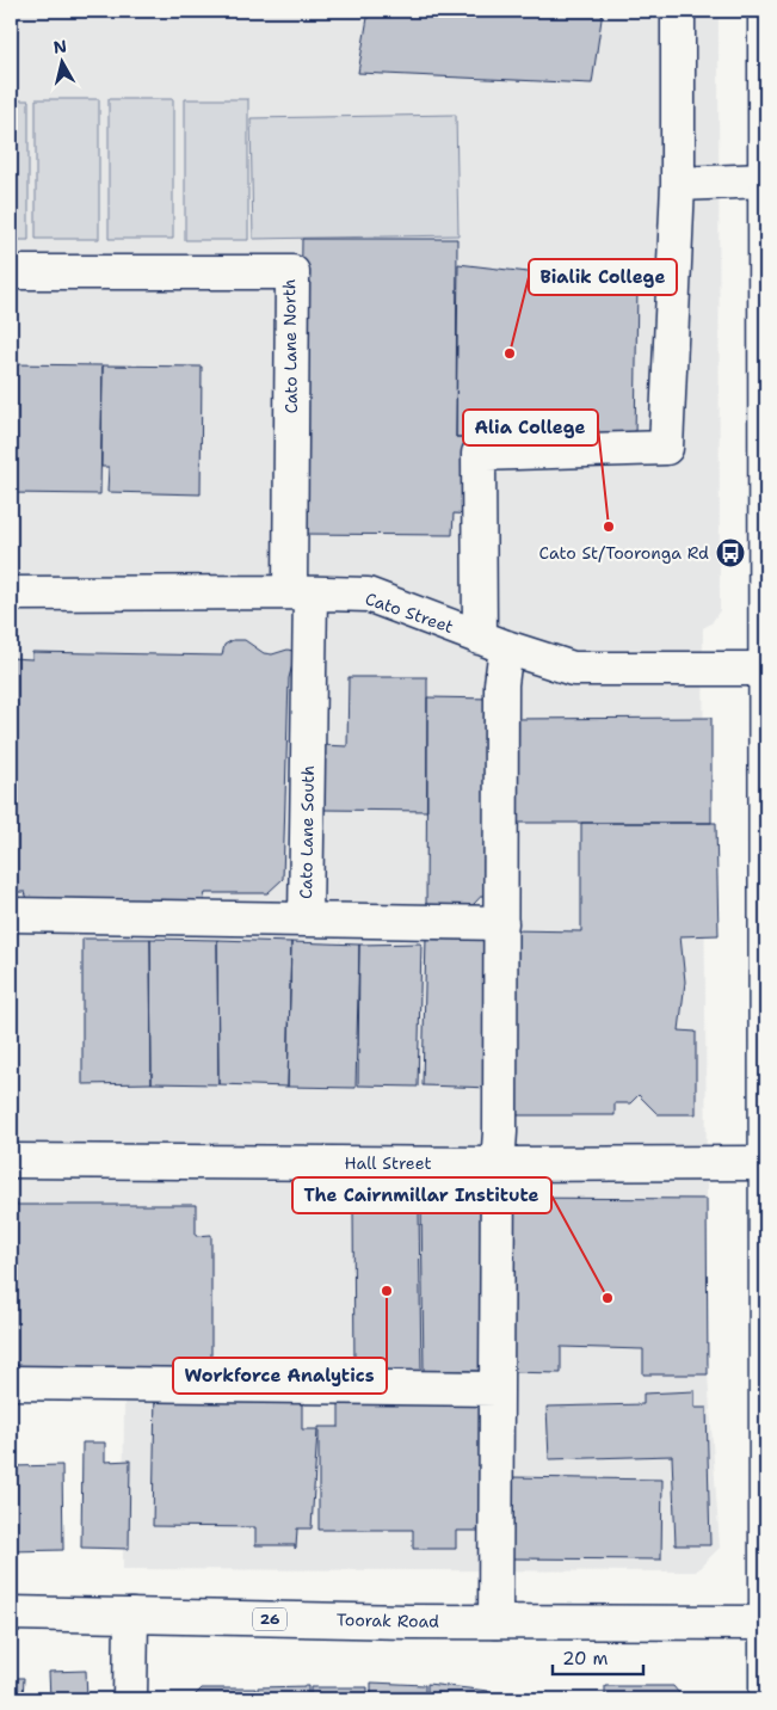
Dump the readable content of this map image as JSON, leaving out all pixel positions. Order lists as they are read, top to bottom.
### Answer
{
  "streets": {
    "main road": [
      "Cato Lane North",
      "Cato Street",
      "Cato Lane South",
      "Hall Street",
      "26",
      "Toorak Road"
    ]
  },
  "crossings": [
    ["Cato Lane North", "Cato Street"],
    ["Cato Lane North", "Cato Lane South"],
    ["Cato Street", "Cato Lane South"]
  ],
  "places": {
    "other": [
      "Bialik College",
      "Alia College",
      "Workforce Analytics",
      "The Cairnmillar Institute"
    ],
    "bus stop": ["Cato St/Tooronga Rd"]
  },
  "scale_bar": "20 m",
  "north": "top"
}
